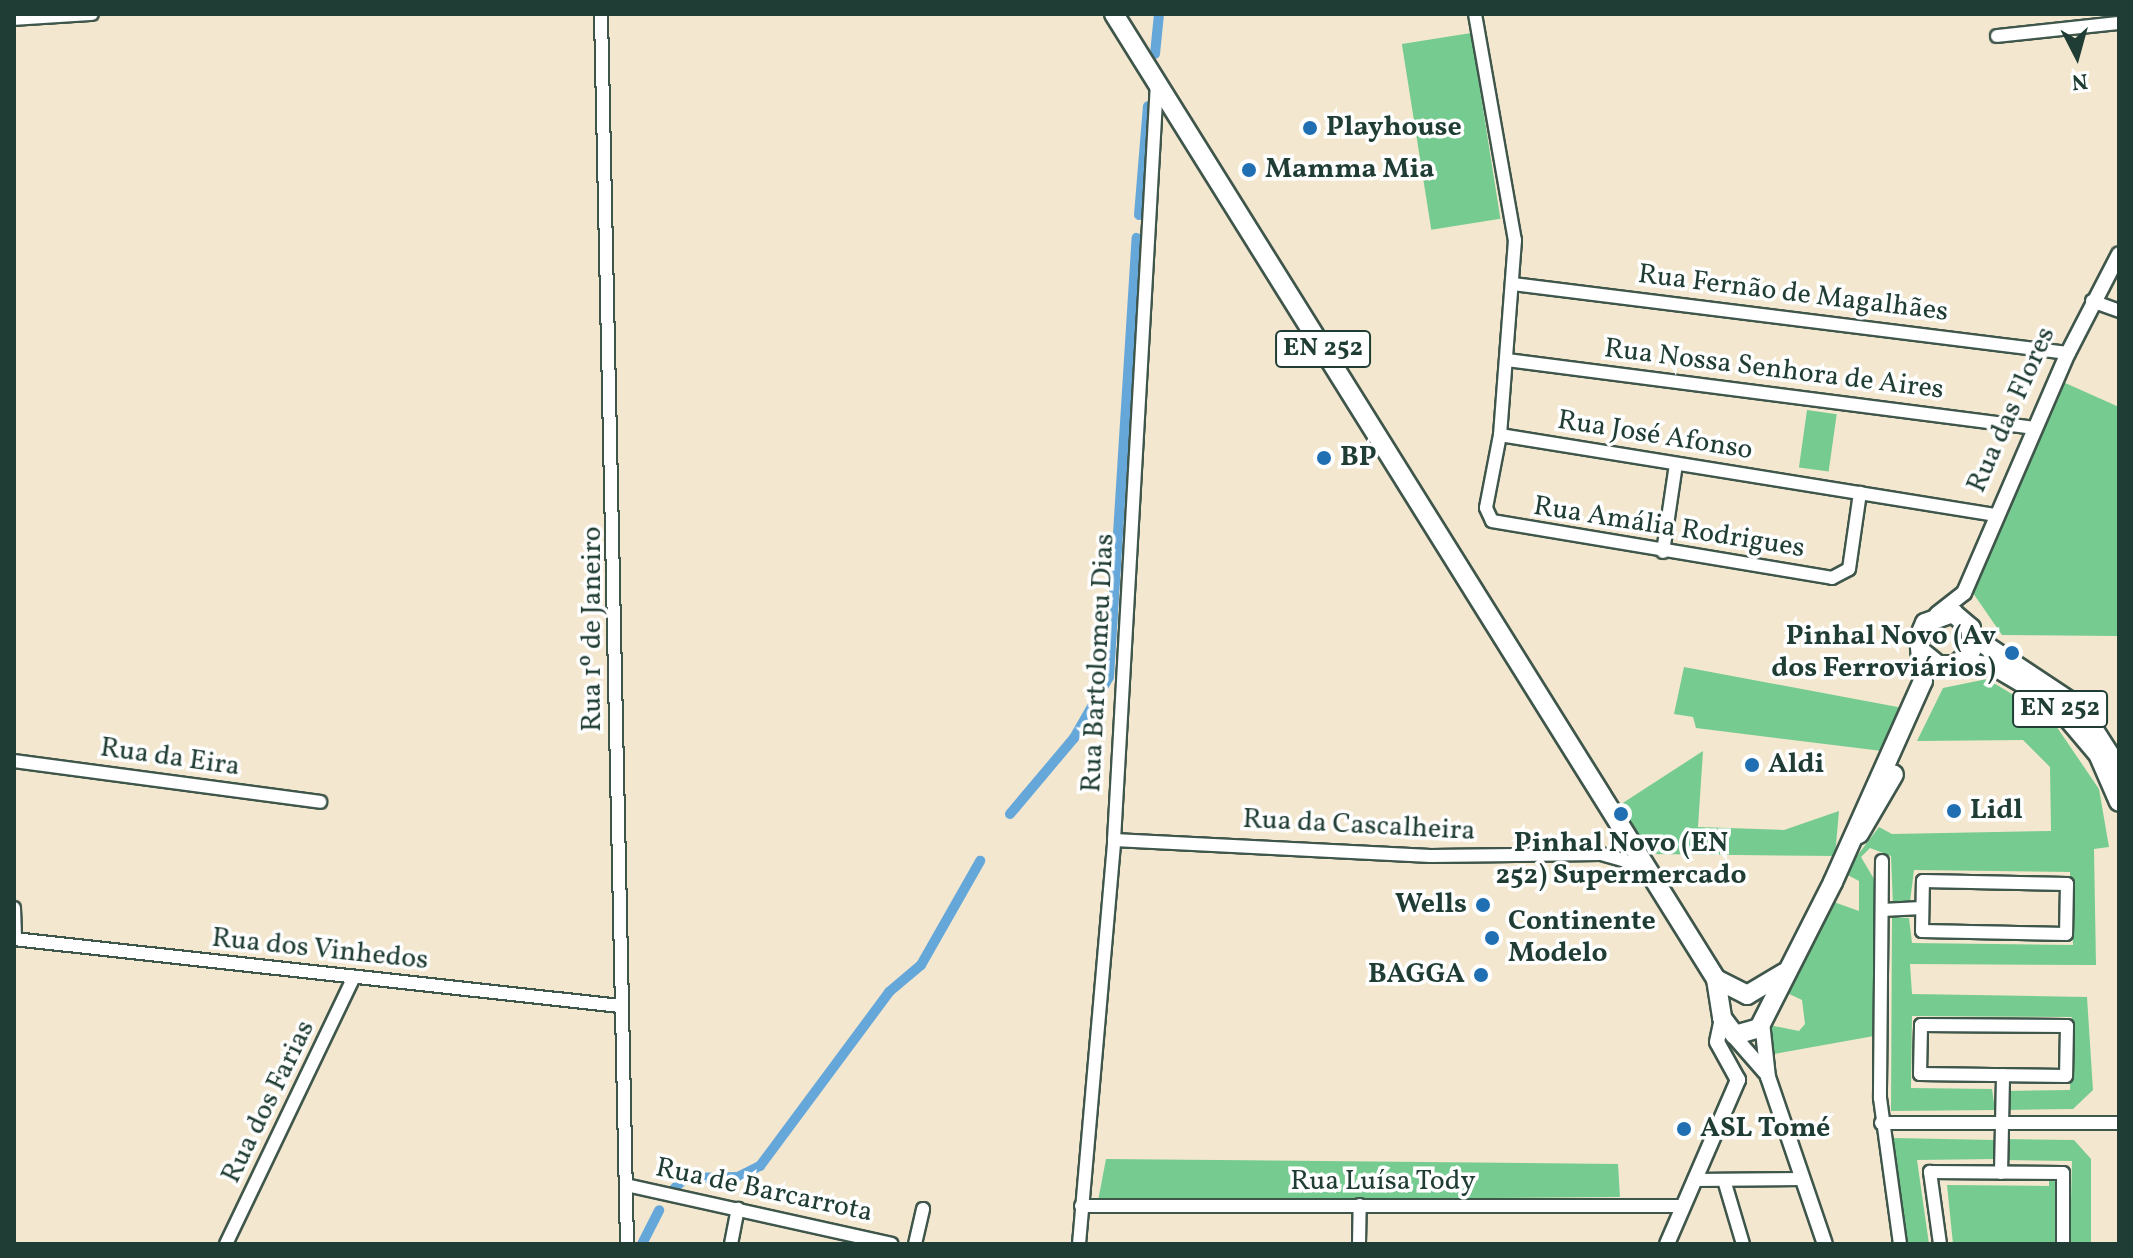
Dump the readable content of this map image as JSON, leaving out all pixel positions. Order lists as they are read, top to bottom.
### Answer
{
  "streets": {
    "main road": ["EN 252"],
    "street": [
      "Rua Fernão de Magalhães",
      "Rua Nossa Senhora de Aires",
      "Rua das Flores",
      "Rua José Afonso",
      "Rua Amália Rodrigues",
      "Rua 1º de Janeiro",
      "Rua Bartolomeu Dias",
      "Rua da Eira",
      "Rua da Cascalheira",
      "Rua dos Vinhedos",
      "Rua dos Farias",
      "Rua Luísa Tody",
      "Rua de Barcarrota"
    ]
  },
  "crossings": [
    ["Rua Fernão de Magalhães", "Rua das Flores"],
    ["EN 252", "Rua Bartolomeu Dias"],
    ["EN 252", "Rua da Cascalheira"],
    ["Rua Nossa Senhora de Aires", "Rua das Flores"],
    ["Rua das Flores", "Rua José Afonso"],
    ["Rua José Afonso", "Rua Amália Rodrigues"],
    ["Rua 1º de Janeiro", "Rua dos Vinhedos"],
    ["Rua 1º de Janeiro", "Rua de Barcarrota"],
    ["Rua Bartolomeu Dias", "Rua da Cascalheira"],
    ["Rua Bartolomeu Dias", "Rua Luísa Tody"],
    ["Rua dos Vinhedos", "Rua dos Farias"]
  ],
  "places": [
    "Playhouse",
    "Mamma Mia",
    "BP",
    "Pinhal Novo (Av dos Ferroviários)",
    "Aldi",
    "Lidl",
    "Pinhal Novo (EN 252) Supermercado",
    "Wells",
    "Continente Modelo",
    "BAGGA",
    "ASL Tomé"
  ],
  "north": "bottom"
}
